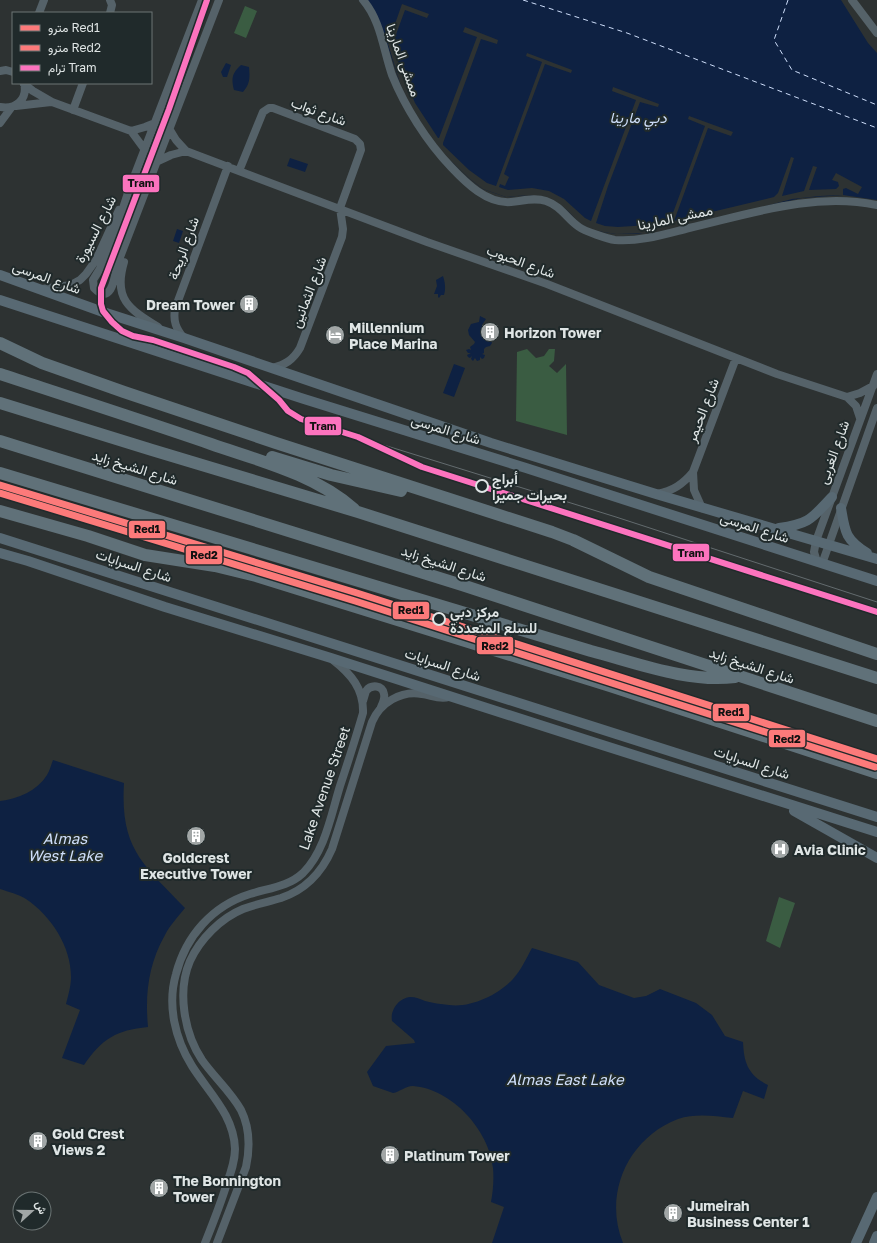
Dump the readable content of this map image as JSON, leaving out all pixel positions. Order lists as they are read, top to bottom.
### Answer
{
  "streets": {
    "highway": ["شارع الشيخ زايد"],
    "main road": ["شارع المرسى", "شارع السرايات"],
    "street": [
      "ممشى المارينا",
      "شارع ثواب",
      "شارع السيورة",
      "شارع الريحة",
      "شارع الحبوب",
      "شارع الثمانين",
      "شارع الحيمر",
      "شارع الغربى",
      "Lake Avenue Street"
    ]
  },
  "crossings": [
    ["شارع ثواب", "شارع الحبوب"],
    ["شارع ثواب", "شارع الثمانين"],
    ["شارع السيورة", "شارع المرسى"],
    ["شارع الريحة", "شارع الحبوب"],
    ["شارع الريحة", "شارع المرسى"],
    ["شارع الحبوب", "شارع الثمانين"],
    ["شارع الحبوب", "شارع الحيمر"],
    ["شارع المرسى", "شارع الثمانين"],
    ["شارع المرسى", "شارع الحيمر"],
    ["شارع المرسى", "شارع الغربى"],
    ["شارع السرايات", "Lake Avenue Street"]
  ],
  "water": ["دبي مارينا", "Almas West Lake", "Almas East Lake"],
  "places": {
    "building": [
      "Dream Tower",
      "Horizon Tower",
      "Goldcrest Executive Tower",
      "Gold Crest Views 2",
      "Platinum Tower",
      "The Bonnington Tower",
      "Jumeirah Business Center 1"
    ],
    "hotel": ["Millennium Place Marina"],
    "other": ["أبراج بحيرات جميرا", "مركز دبي للسلع المتعددة"],
    "hospital": ["Avia Clinic"]
  },
  "lines": ["tram line Tram", "metro line Red1", "metro line Red2"],
  "legend": ["مترو Red1", "مترو Red2", "ترام Tram"],
  "north": "right"
}
